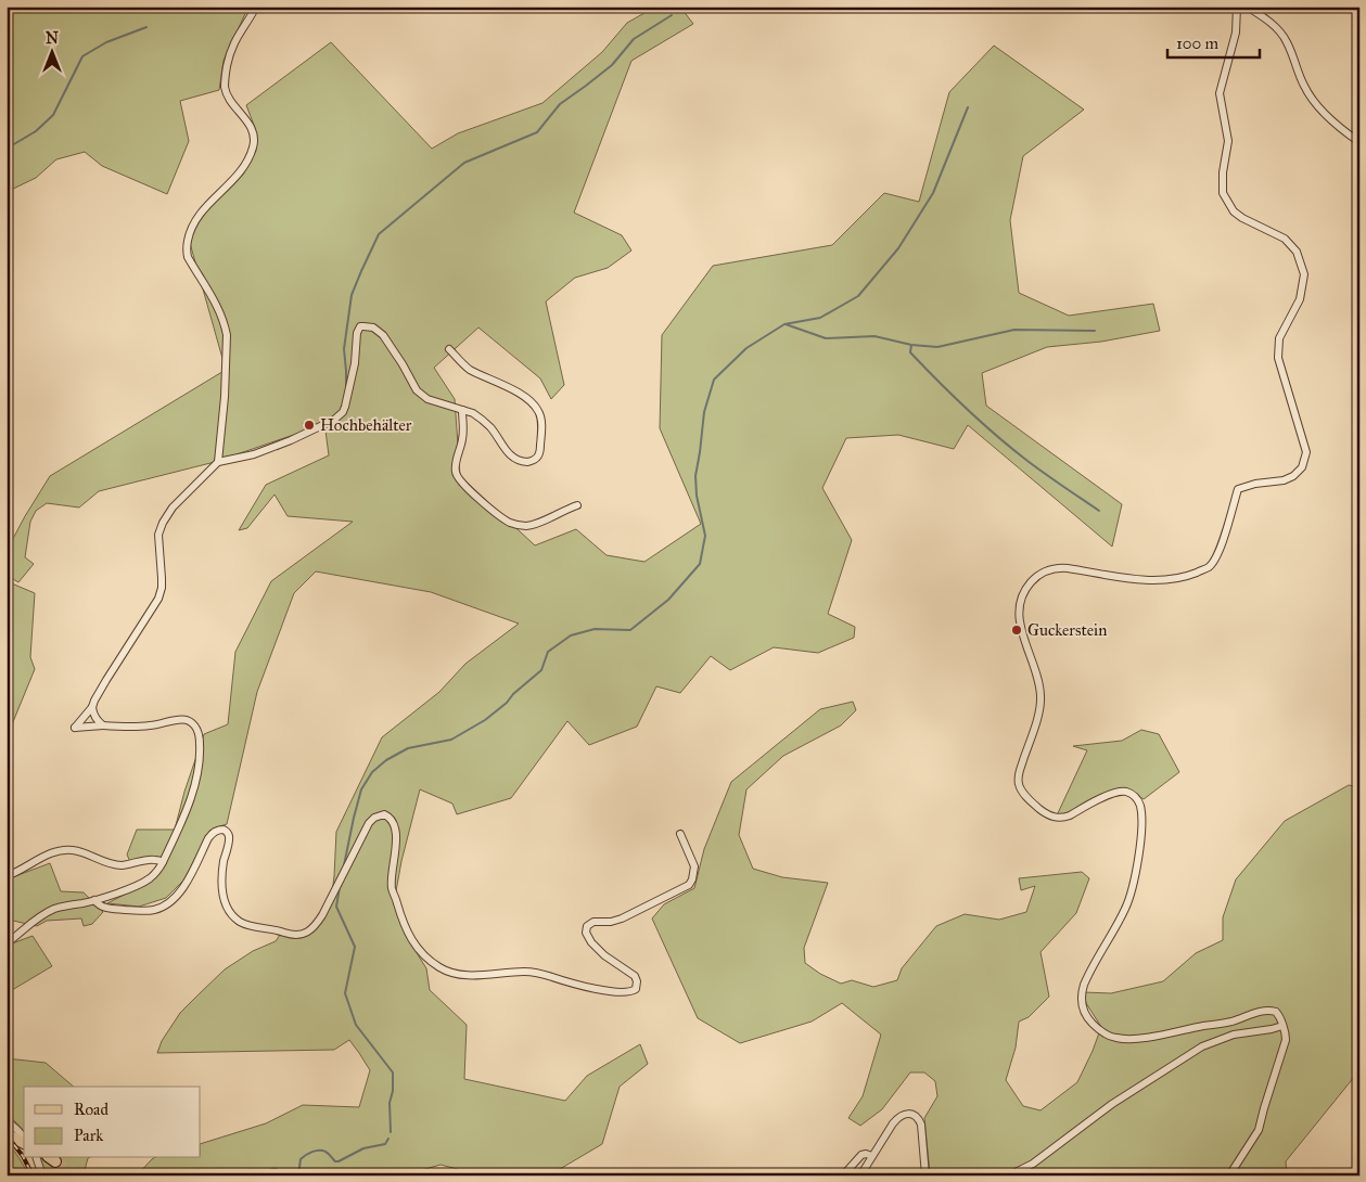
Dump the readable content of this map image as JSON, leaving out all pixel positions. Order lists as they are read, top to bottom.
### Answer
{
  "places": ["Hochbehälter", "Guckerstein"],
  "legend": ["Road", "Park"],
  "scale_bar": "100 m",
  "north": "top"
}
